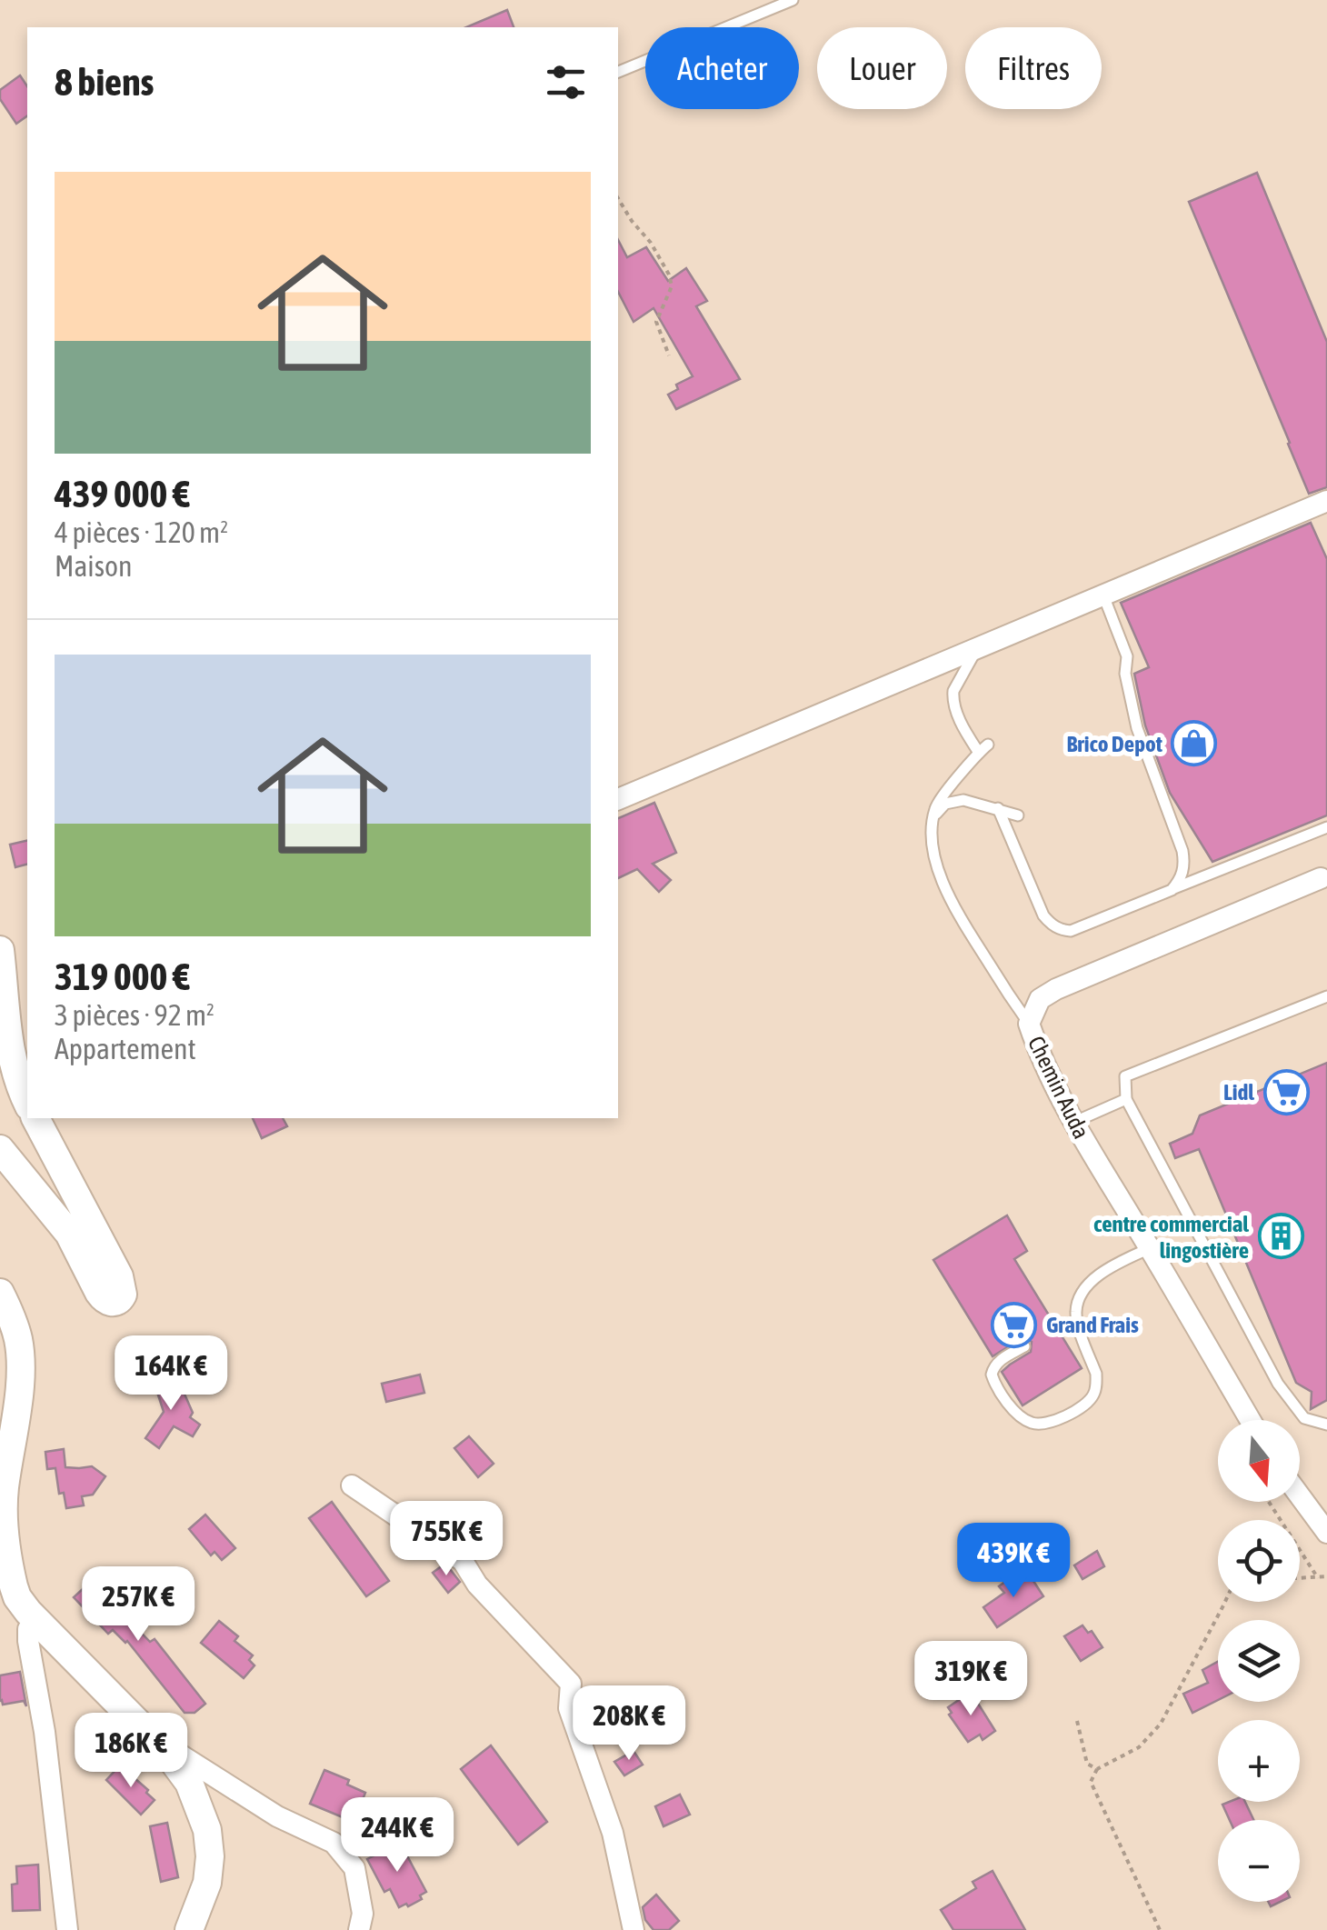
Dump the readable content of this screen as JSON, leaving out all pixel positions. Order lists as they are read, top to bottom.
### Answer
{
  "streets": {
    "street": ["Chemin Auda"]
  },
  "places": {
    "shop": ["Brico Depot"],
    "supermarket": ["Lidl", "Grand Frais"],
    "building": ["centre commercial lingostière"]
  },
  "north": "bottom",
  "page": {
    "chip": ["Acheter", "Louer", "Filtres"],
    "heading": "8 biens",
    "list": [
      {
        "name": "439 000 €",
        "note": "4 pièces · 120 m² · Maison"
      },
      {
        "name": "319 000 €",
        "note": "3 pièces · 92 m² · Appartement"
      }
    ],
    "price": [
      "164K €",
      "755K €",
      "439K €",
      "257K €",
      "319K €",
      "208K €",
      "186K €",
      "244K €"
    ],
    "map_buttons": ["+", "−"]
  }
}
